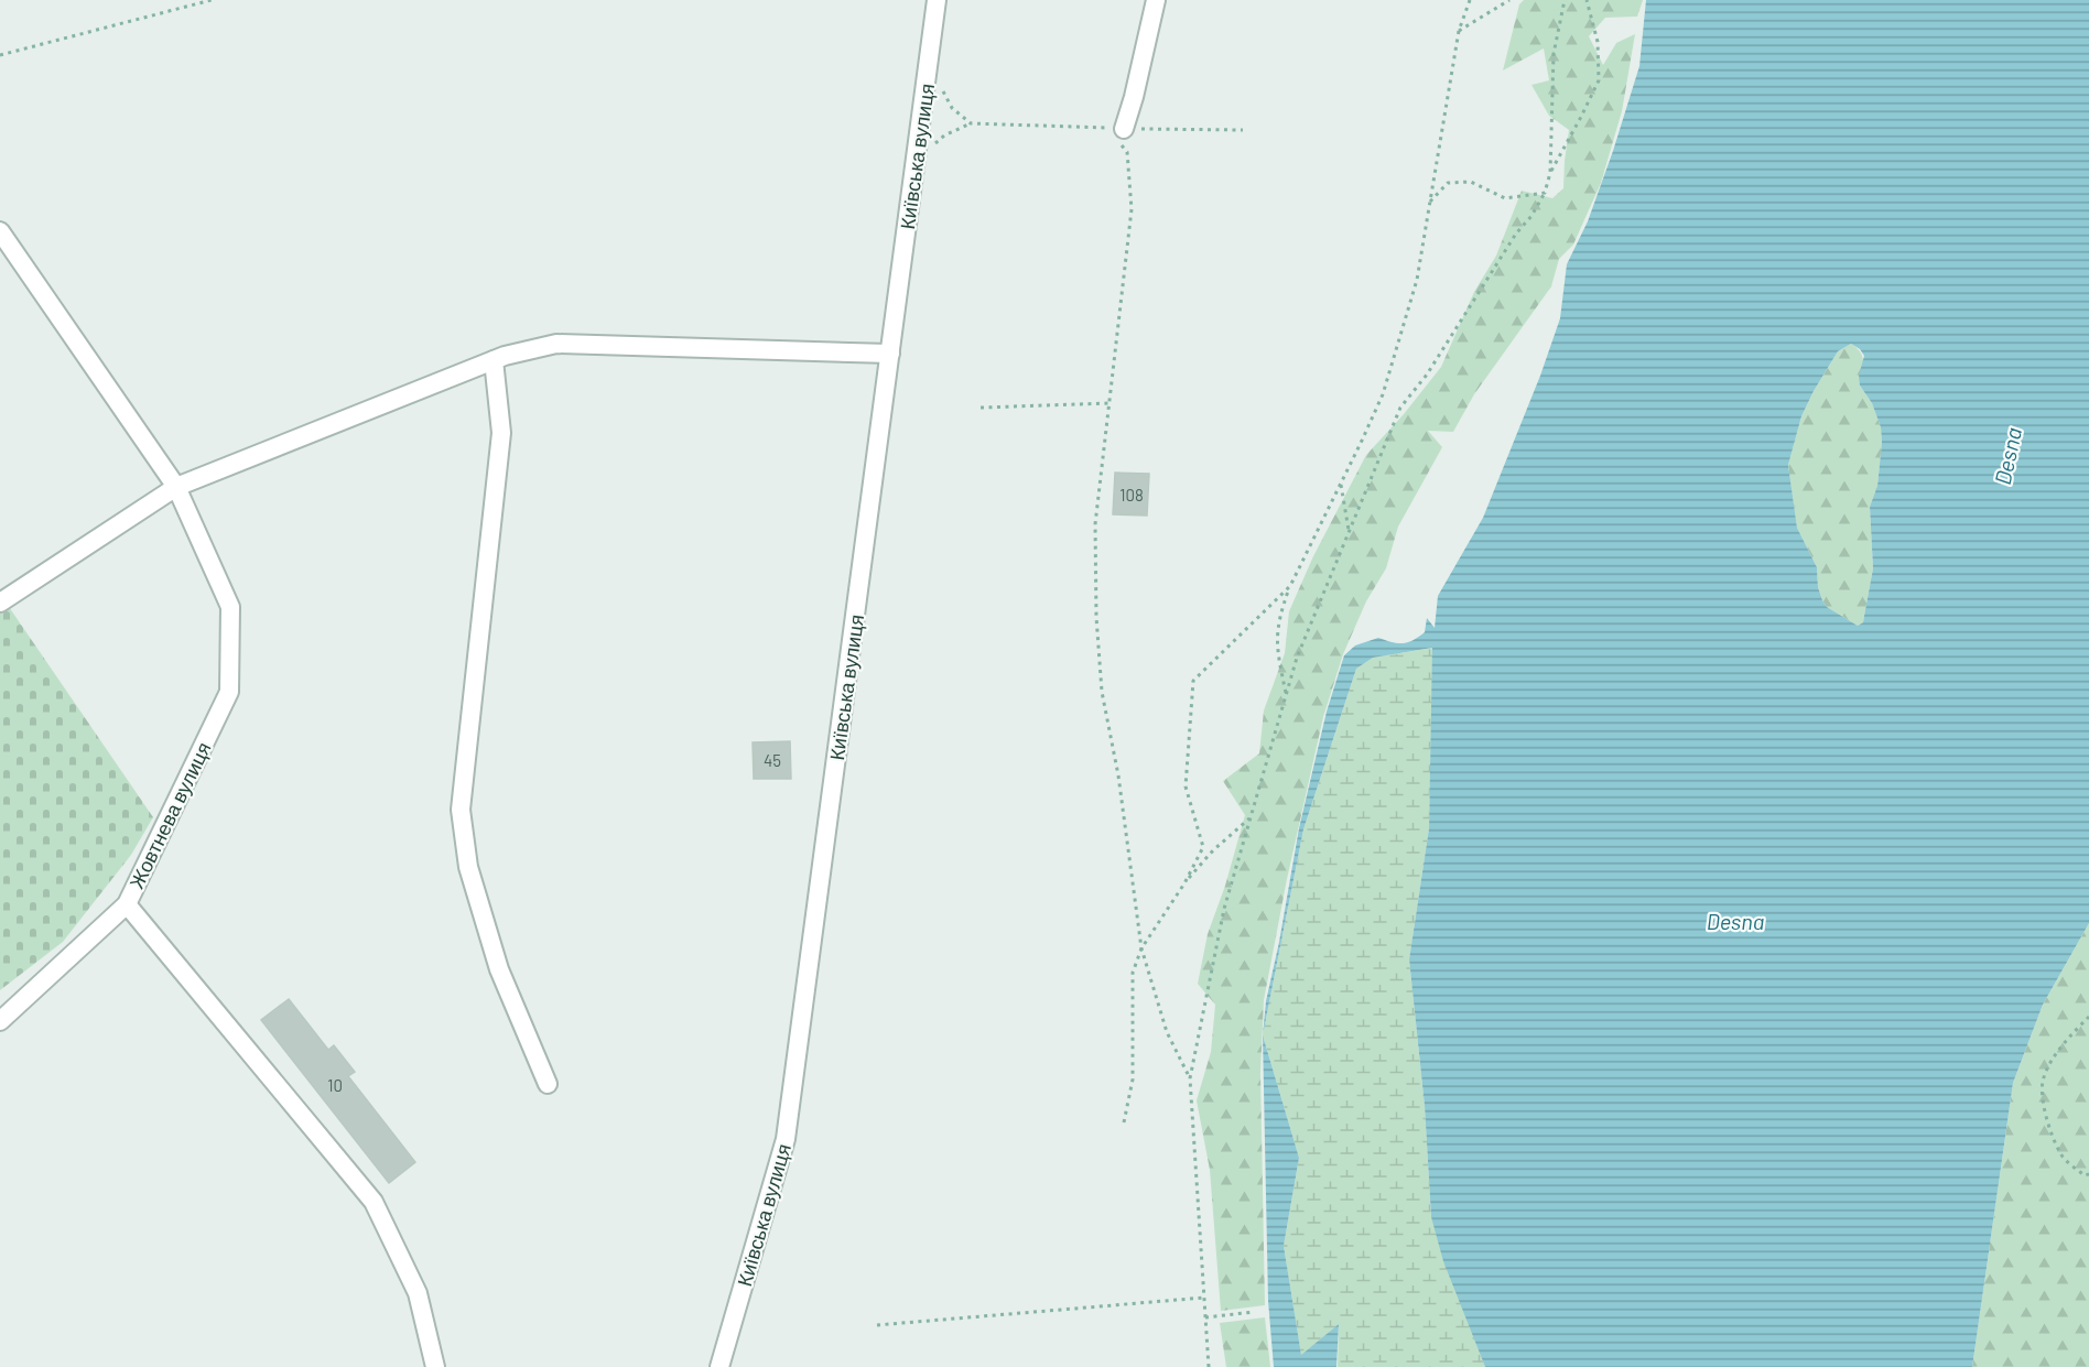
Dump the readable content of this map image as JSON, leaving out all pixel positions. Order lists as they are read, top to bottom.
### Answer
{
  "streets": {
    "street": ["Київська вулиця", "Жовтнева вулиця"]
  },
  "water": ["Desna"],
  "house_numbers": ["108", "45", "10"]
}
